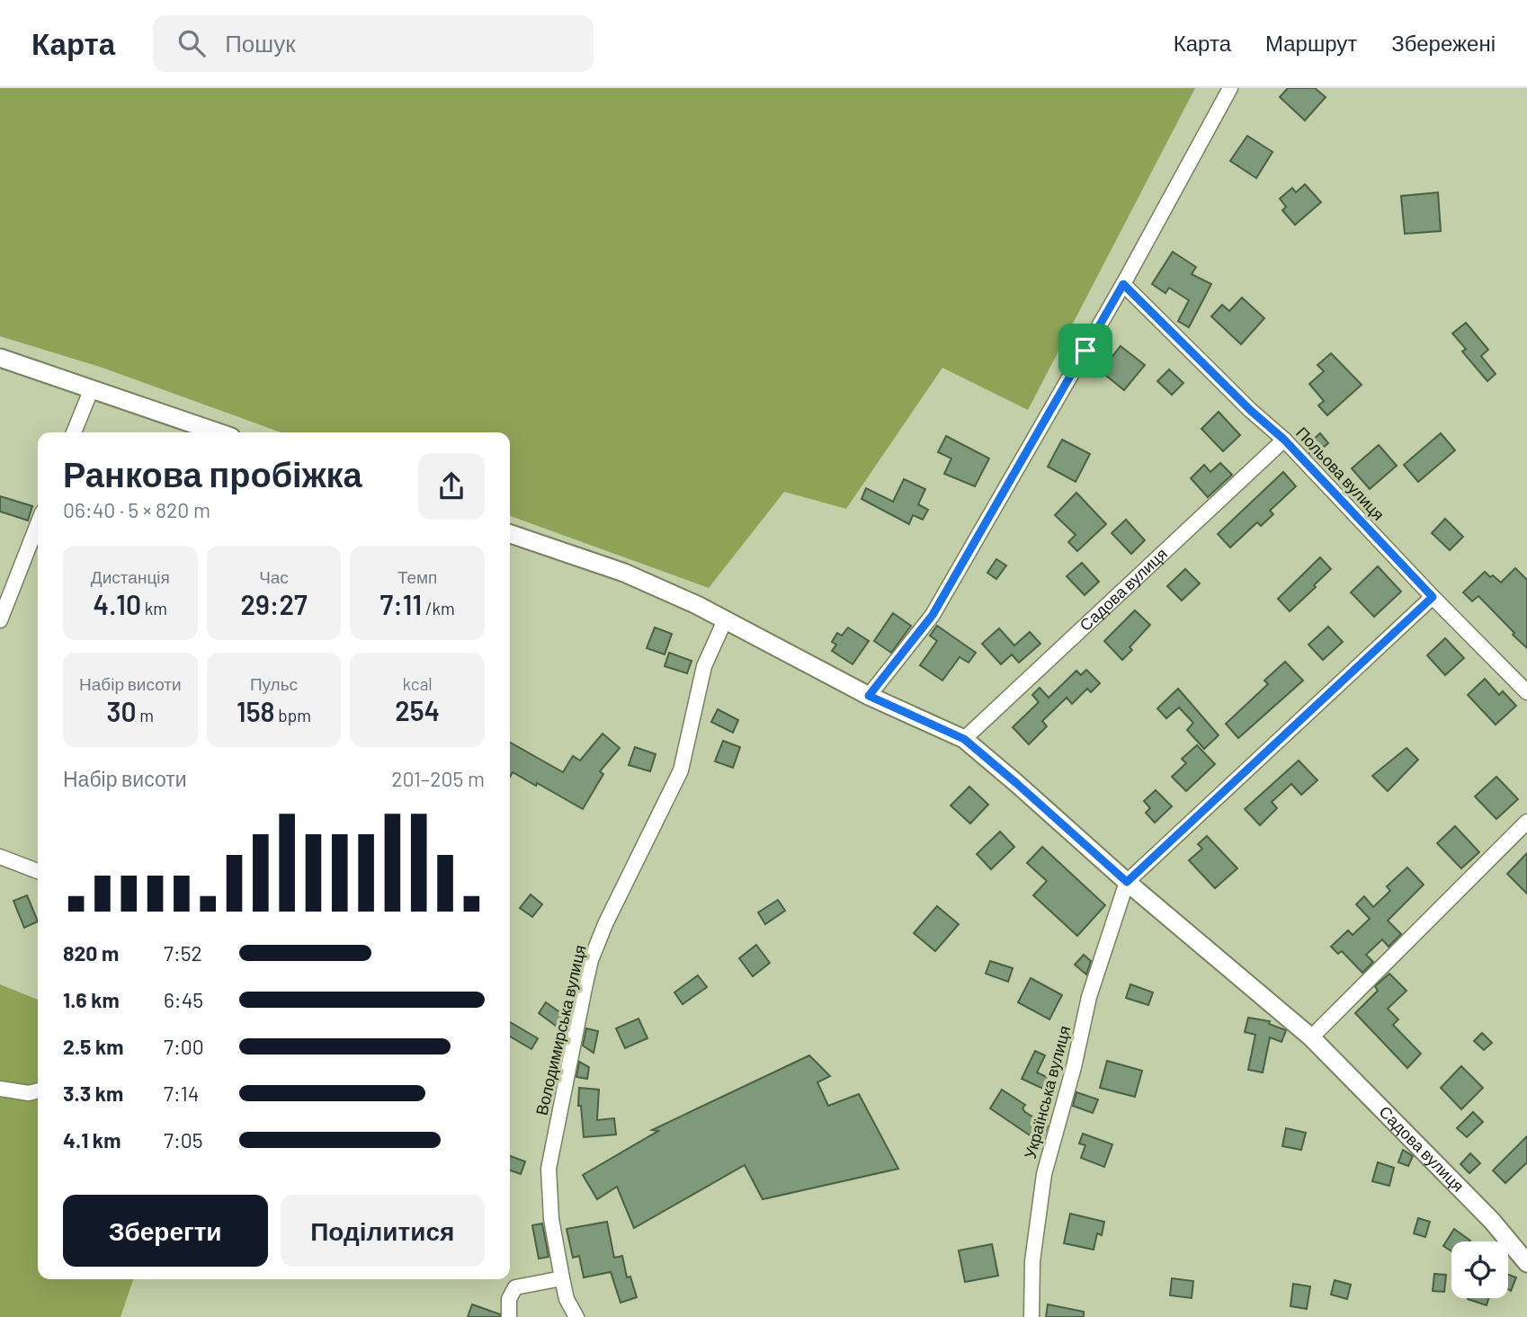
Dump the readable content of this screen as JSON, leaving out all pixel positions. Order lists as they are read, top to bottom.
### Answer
{
  "streets": {
    "street": [
      "Польова вулиця",
      "Садова вулиця",
      "Володимирська вулиця",
      "Українська вулиця"
    ]
  },
  "crossings": [
    ["Польова вулиця", "Садова вулиця"],
    ["Садова вулиця", "Володимирська вулиця"],
    ["Садова вулиця", "Українська вулиця"]
  ],
  "page": {
    "header": "Карта",
    "search": "Пошук",
    "nav": ["Карта", "Маршрут", "Збережені"],
    "heading": ["Ранкова пробіжка", "06:40 · 5 × 820 m"],
    "stats": [
      ["Дистанція", "4.10 km"],
      ["Час", "29:27"],
      ["Темп", "7:11 /km"],
      ["Набір висоти", "30 m"],
      ["Пульс", "158 bpm"],
      ["kcal", "254"]
    ],
    "chart": ["Набір висоти", "201–205 m"],
    "list": [
      {
        "name": "820 m",
        "note": "7:52"
      },
      {
        "name": "1.6 km",
        "note": "6:45"
      },
      {
        "name": "2.5 km",
        "note": "7:00"
      },
      {
        "name": "3.3 km",
        "note": "7:14"
      },
      {
        "name": "4.1 km",
        "note": "7:05"
      }
    ],
    "buttons": ["Зберегти", "Поділитися"]
  }
}
